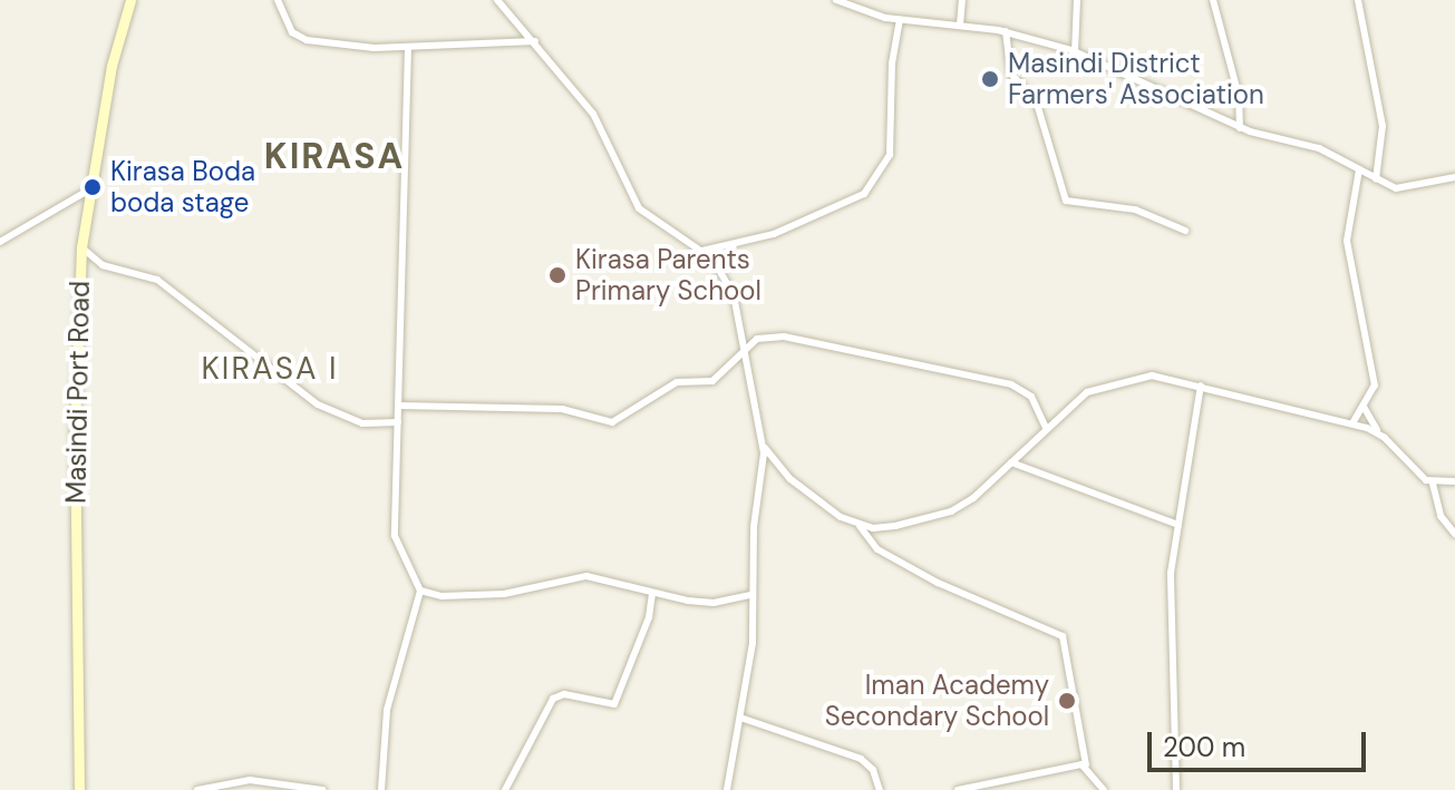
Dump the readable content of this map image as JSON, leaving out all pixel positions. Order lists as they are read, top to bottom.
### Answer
{
  "streets": {
    "main road": ["Masindi Port Road"]
  },
  "districts": ["KIRASA", "KIRASA I"],
  "places": [
    "Masindi District Farmers' Association",
    "Kirasa Boda boda stage",
    "Kirasa Parents Primary School",
    "Iman Academy Secondary School"
  ],
  "scale_bar": "200 m"
}
